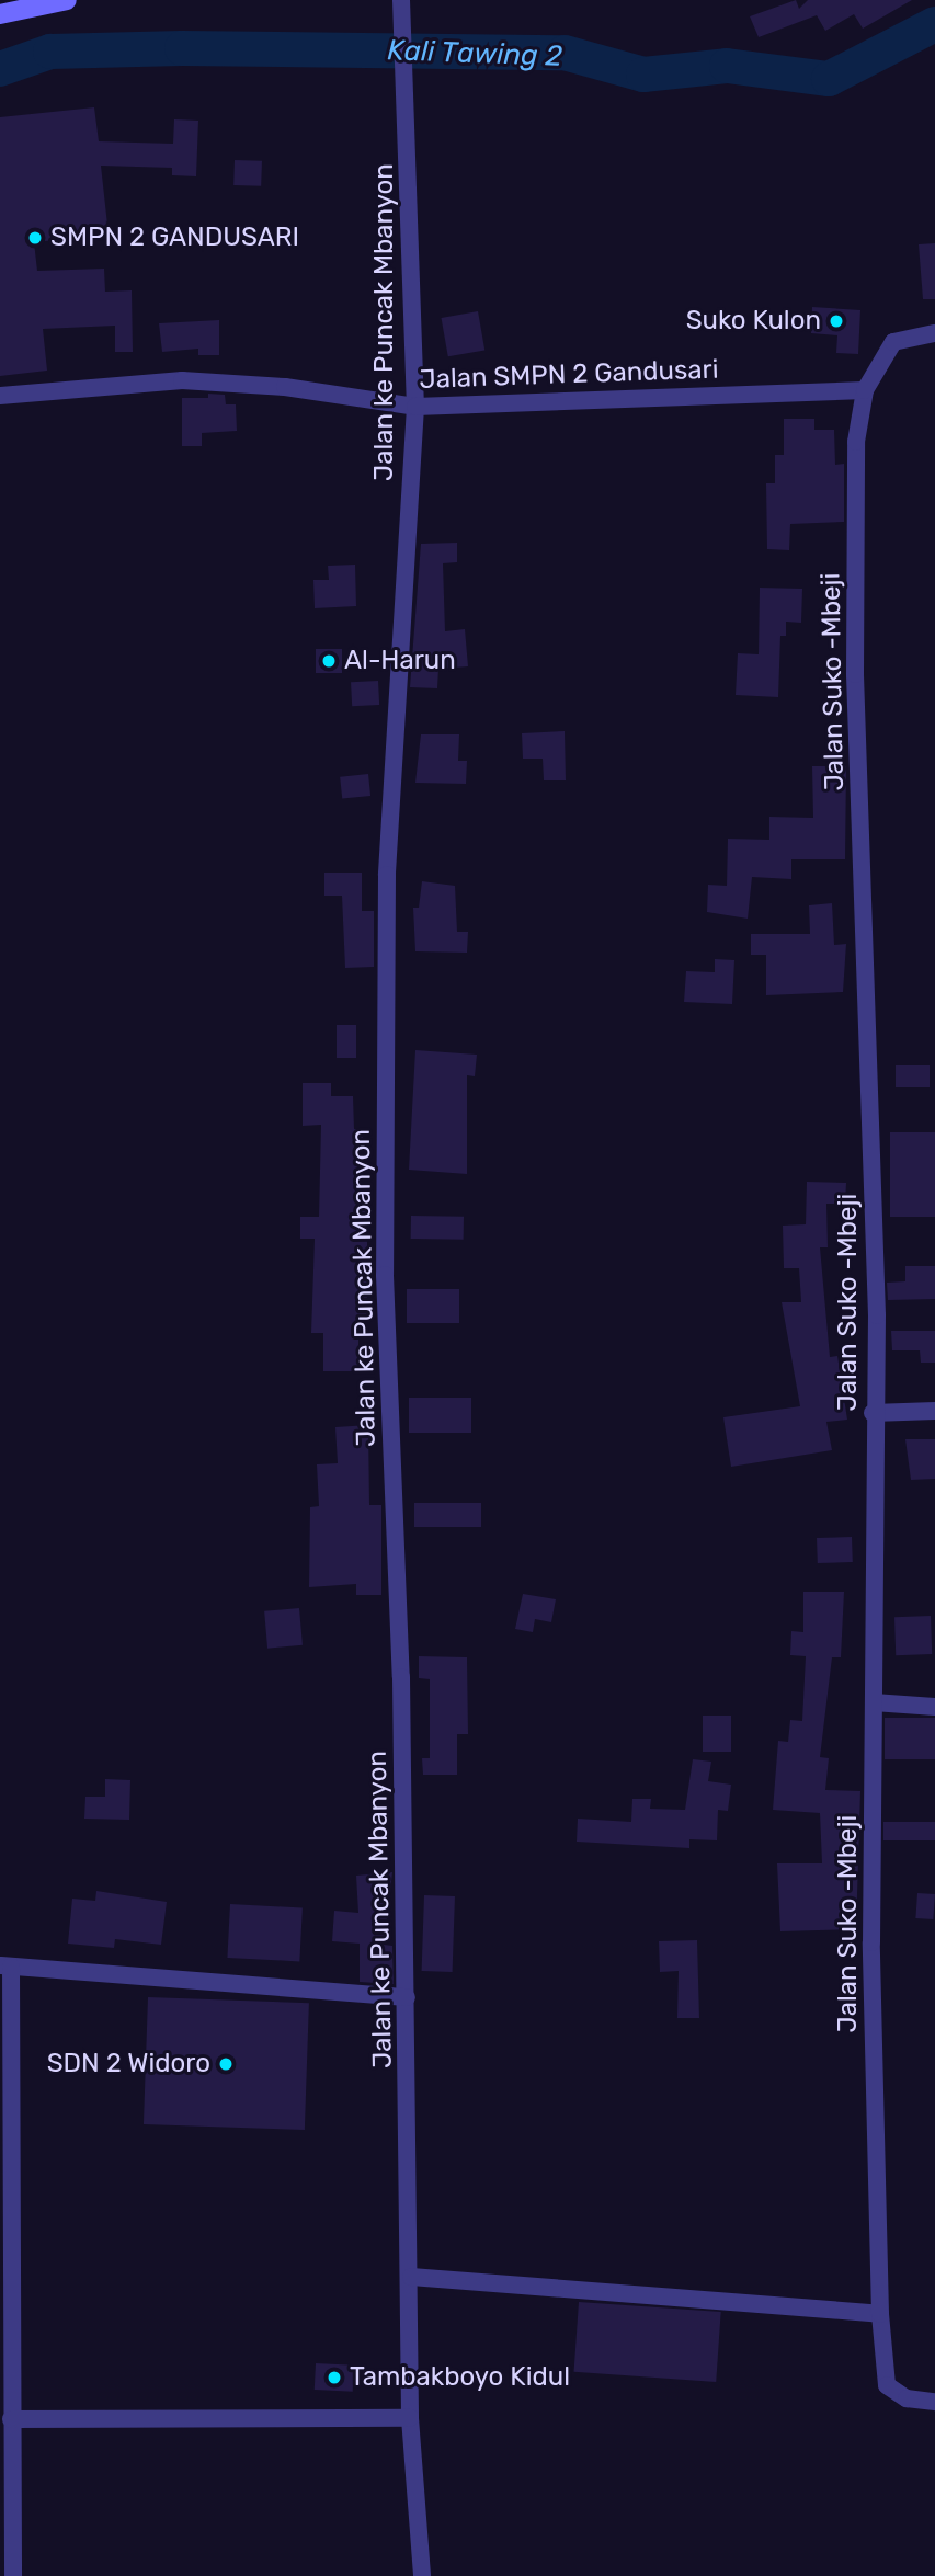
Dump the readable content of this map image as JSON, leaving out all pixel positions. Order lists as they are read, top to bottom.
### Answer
{
  "streets": {
    "street": ["Jalan ke Puncak Mbanyon", "Jalan SMPN 2 Gandusari", "Jalan Suko -Mbeji"]
  },
  "crossings": [
    ["Jalan ke Puncak Mbanyon", "Jalan SMPN 2 Gandusari"],
    ["Jalan SMPN 2 Gandusari", "Jalan Suko -Mbeji"]
  ],
  "water": ["Kali Tawing 2"],
  "places": [
    "SMPN 2 GANDUSARI",
    "Suko Kulon",
    "Al-Harun",
    "SDN 2 Widoro",
    "Tambakboyo Kidul"
  ]
}
